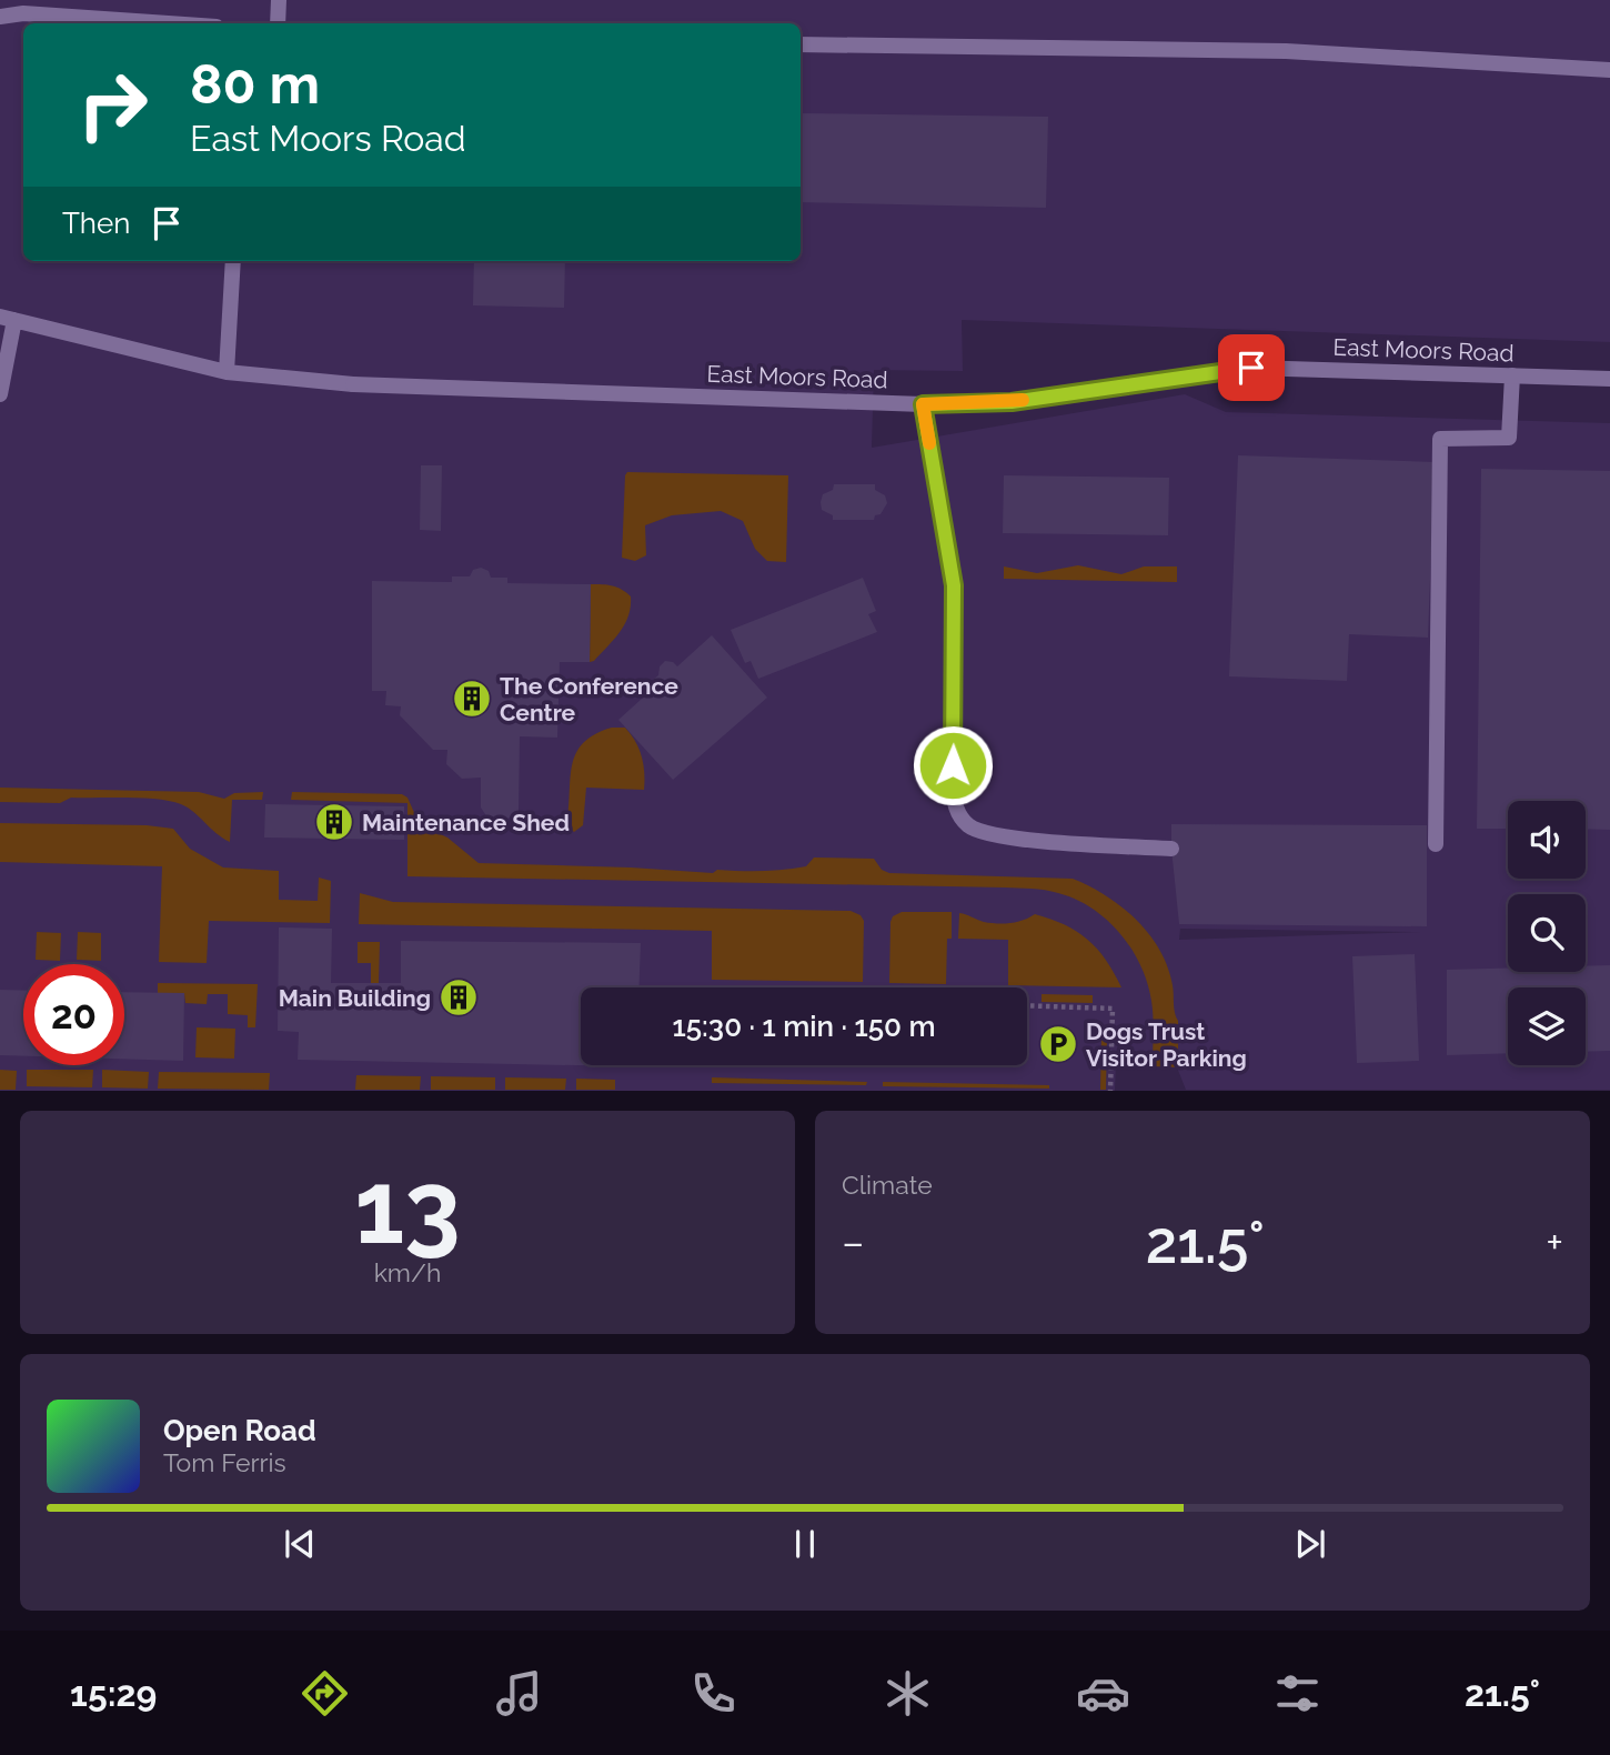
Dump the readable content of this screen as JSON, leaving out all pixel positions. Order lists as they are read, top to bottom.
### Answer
{
  "streets": {
    "street": ["East Moors Road"]
  },
  "places": {
    "building": ["The Conference Centre", "Maintenance Shed", "Main Building"],
    "parking": ["Dogs Trust Visitor Parking"]
  },
  "page": {
    "turn": ["80 m", "East Moors Road"],
    "then": "Then",
    "limit": "20",
    "trip": "15:30 · 1 min · 150 m",
    "tile": [
      ["13", "km/h"],
      "Climate"
    ],
    "heat": ["−", "21.5°", "+"],
    "song": ["Open Road", "Tom Ferris"],
    "tabs": ["15:29", "21.5°"]
  }
}
